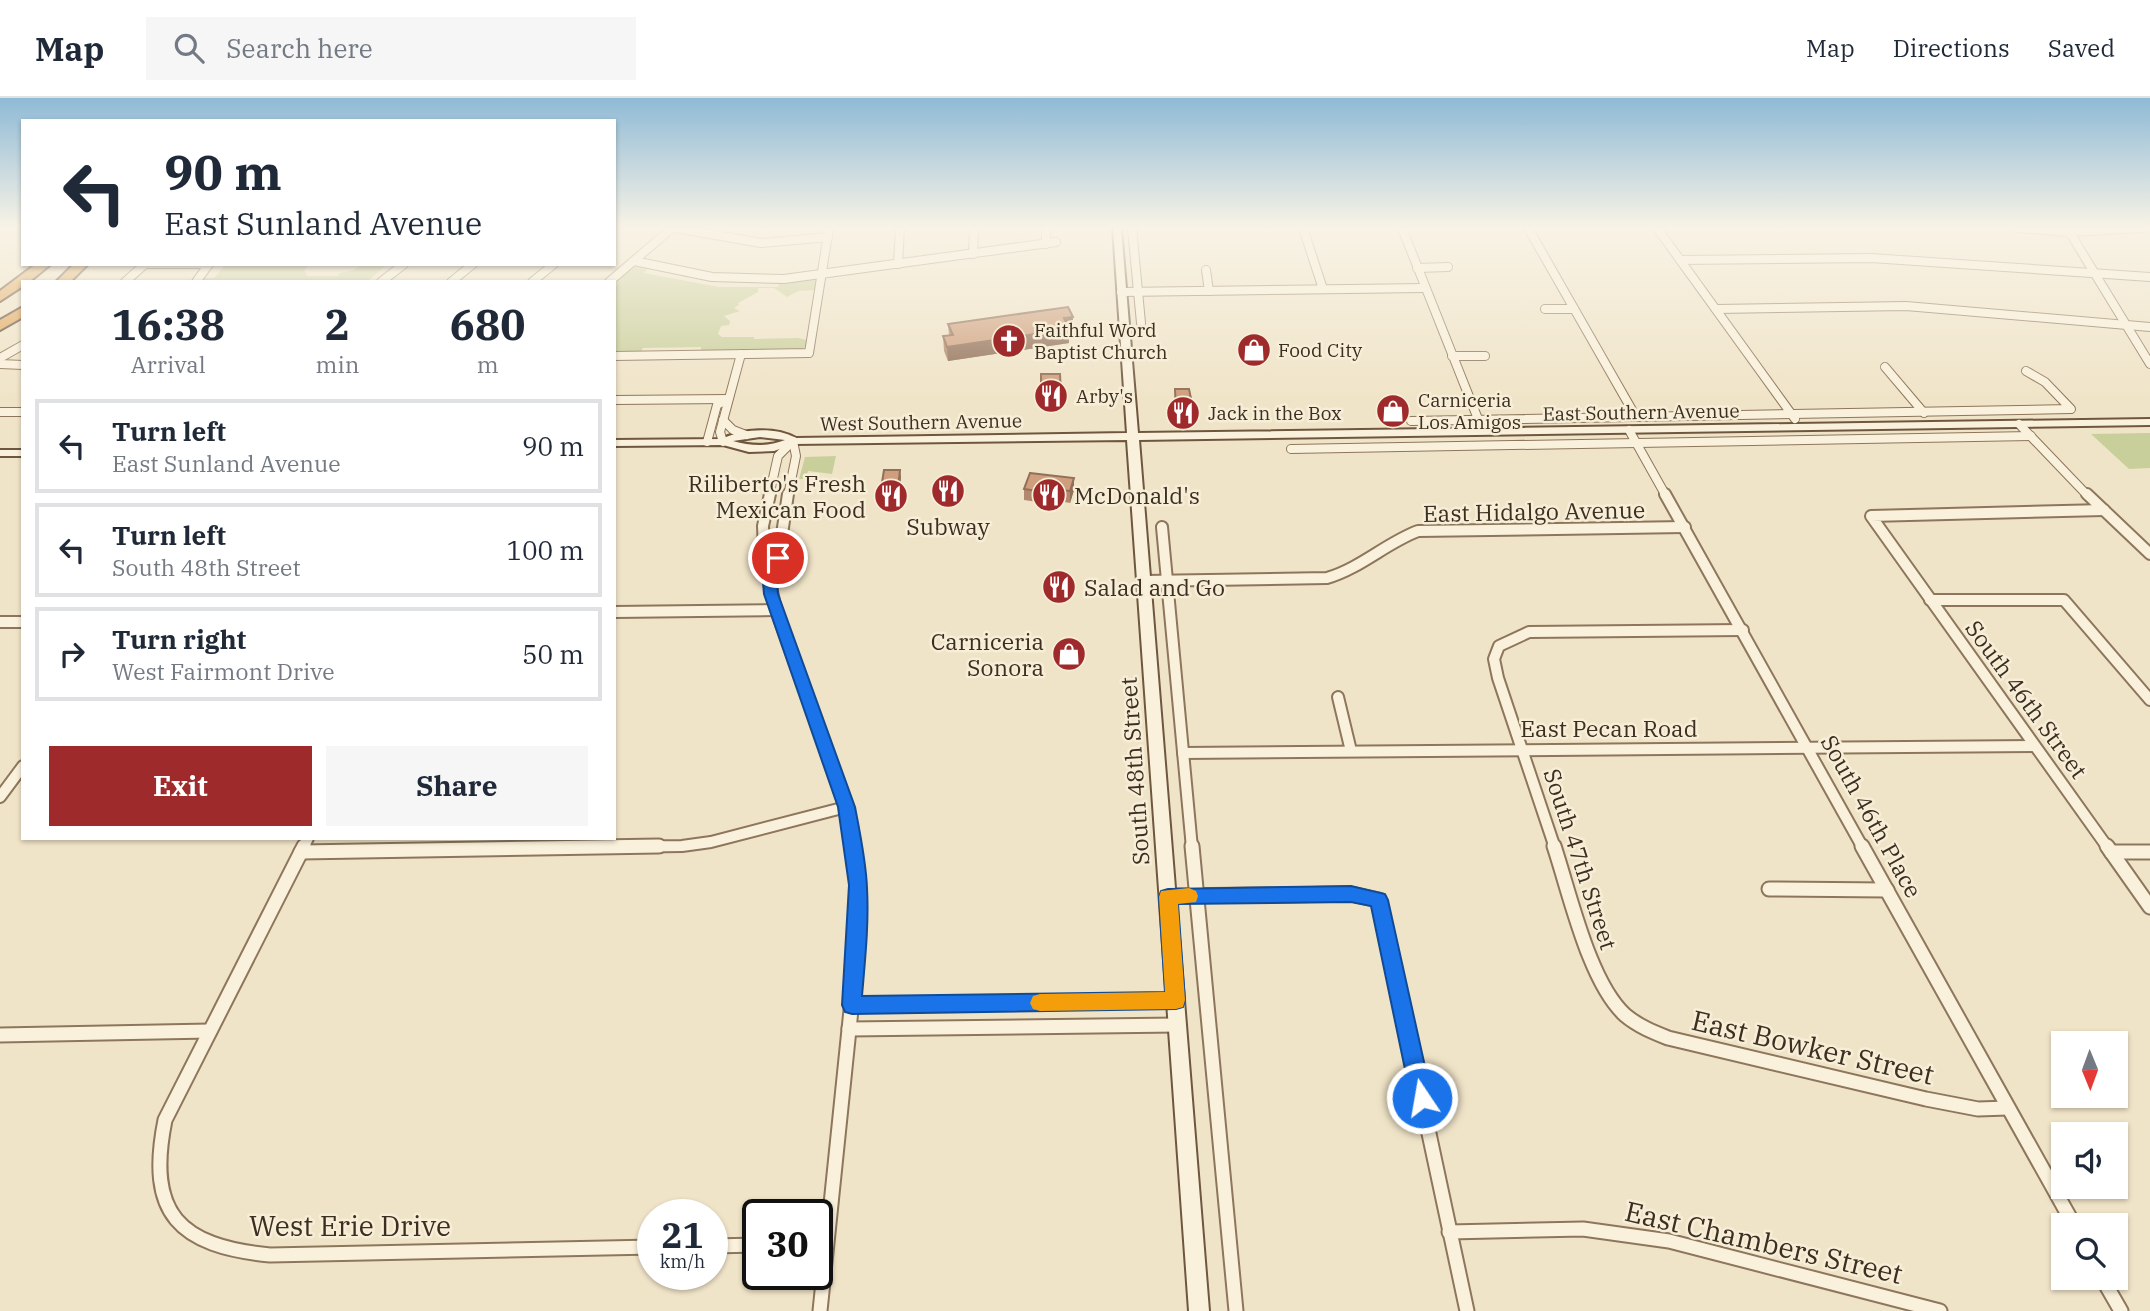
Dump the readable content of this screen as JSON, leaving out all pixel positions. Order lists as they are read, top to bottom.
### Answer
{
  "streets": {
    "main road": ["East Southern Avenue", "West Southern Avenue", "South 48th Street"],
    "street": [
      "East Hidalgo Avenue",
      "South 46th Street",
      "East Pecan Road",
      "South 46th Place",
      "South 47th Street",
      "East Bowker Street",
      "West Erie Drive",
      "East Chambers Street"
    ]
  },
  "crossings": [
    ["East Southern Avenue", "West Southern Avenue"],
    ["East Southern Avenue", "South 48th Street"],
    ["East Southern Avenue", "South 46th Place"],
    ["West Southern Avenue", "South 48th Street"],
    ["East Hidalgo Avenue", "South 48th Street"],
    ["East Hidalgo Avenue", "South 46th Place"],
    ["South 46th Street", "East Pecan Road"],
    ["East Pecan Road", "South 46th Place"],
    ["East Pecan Road", "South 47th Street"],
    ["South 46th Place", "South 47th Street"],
    ["South 46th Place", "East Bowker Street"],
    ["South 47th Street", "East Bowker Street"]
  ],
  "places": {
    "church": ["Faithful Word Baptist Church"],
    "shop": ["Food City", "Carniceria Los Amigos", "Carniceria Sonora"],
    "restaurant": [
      "Arby's",
      "Jack in the Box",
      "Subway",
      "McDonald's",
      "Riliberto's Fresh Mexican Food",
      "Salad and Go"
    ]
  },
  "north": "bottom",
  "page": {
    "header": "Map",
    "search": "Search here",
    "nav": ["Map", "Directions", "Saved"],
    "turn": ["90 m", "East Sunland Avenue"],
    "eta": [
      "16:38",
      "Arrival",
      "2",
      "min",
      "680",
      "m"
    ],
    "list": [
      {
        "name": "Turn left",
        "note": "East Sunland Avenue",
        "value": "90 m"
      },
      {
        "name": "Turn left",
        "note": "South 48th Street",
        "value": "100 m"
      },
      {
        "name": "Turn right",
        "note": "West Fairmont Drive",
        "value": "50 m"
      }
    ],
    "buttons": ["Exit", "Share"],
    "speed": "21 km/h",
    "limit": "30"
  }
}
